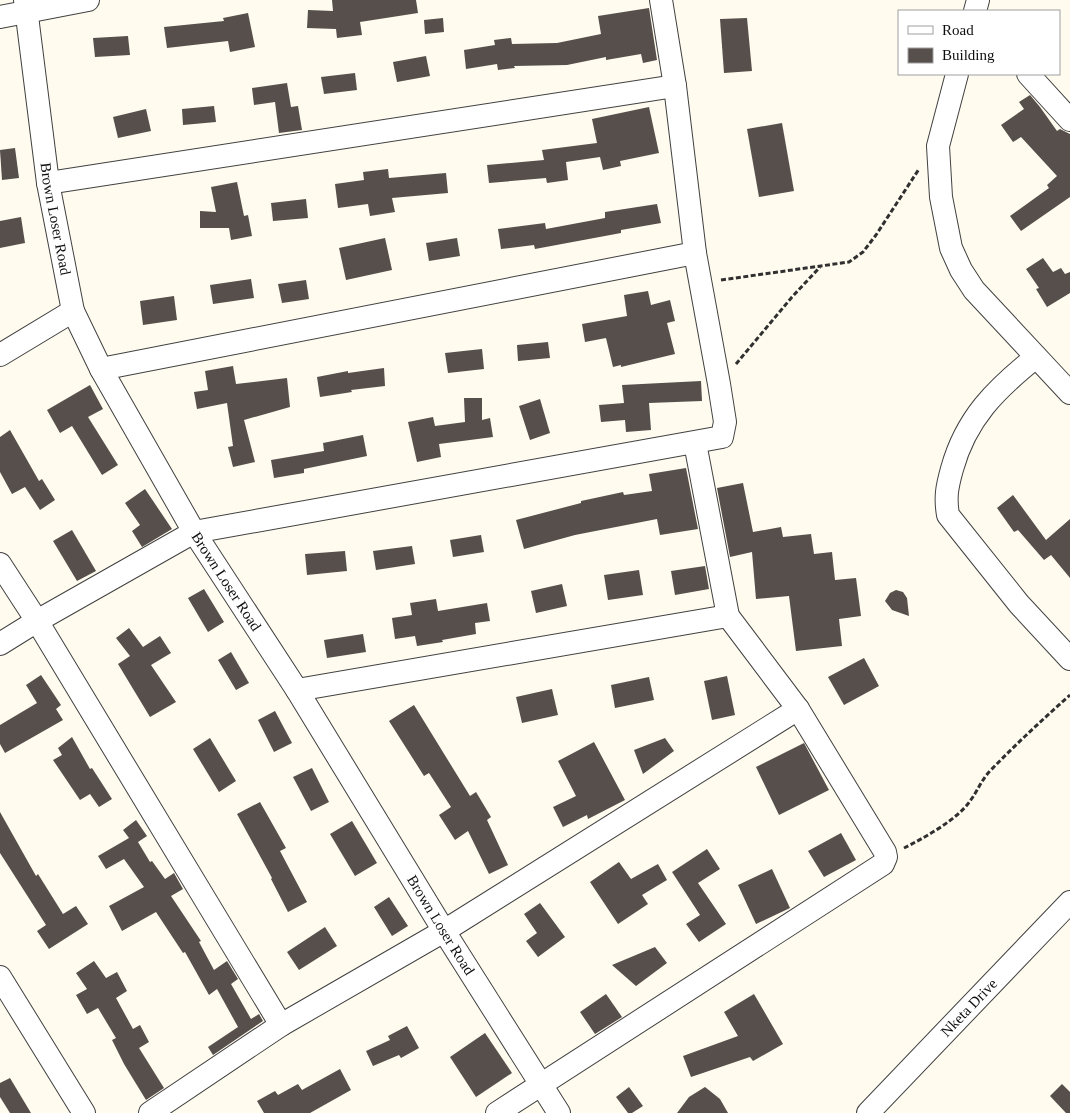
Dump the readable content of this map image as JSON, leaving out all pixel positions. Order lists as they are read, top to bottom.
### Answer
{
  "streets": {
    "street": ["Brown Loser Road", "Nketa Drive"]
  },
  "legend": ["Road", "Building"]
}
